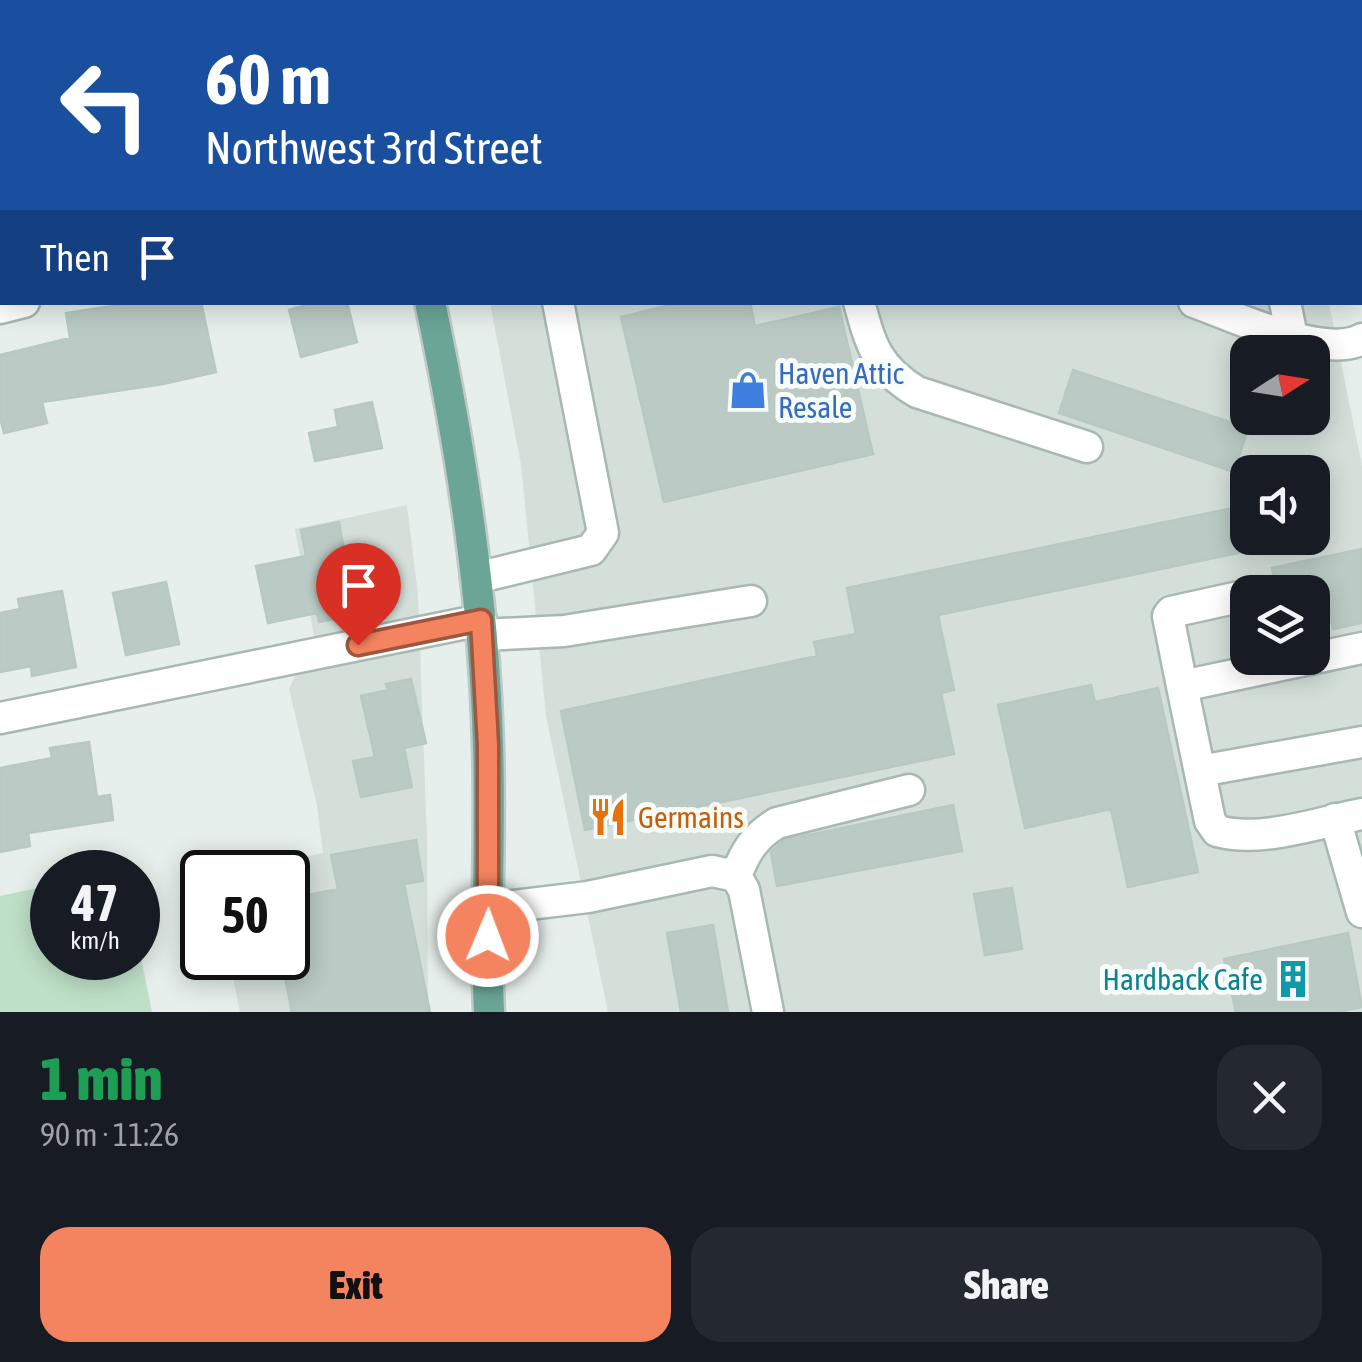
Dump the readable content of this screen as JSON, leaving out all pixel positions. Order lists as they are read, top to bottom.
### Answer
{
  "places": {
    "shop": ["Haven Attic Resale"],
    "restaurant": ["Germains"],
    "building": ["Hardback Cafe"]
  },
  "north": "right",
  "page": {
    "turn": ["60 m", "Northwest 3rd Street"],
    "then": "Then",
    "speed": "47 km/h",
    "limit": "50",
    "heading": ["1 min", "90 m · 11:26"],
    "buttons": ["Exit", "Share"]
  }
}
